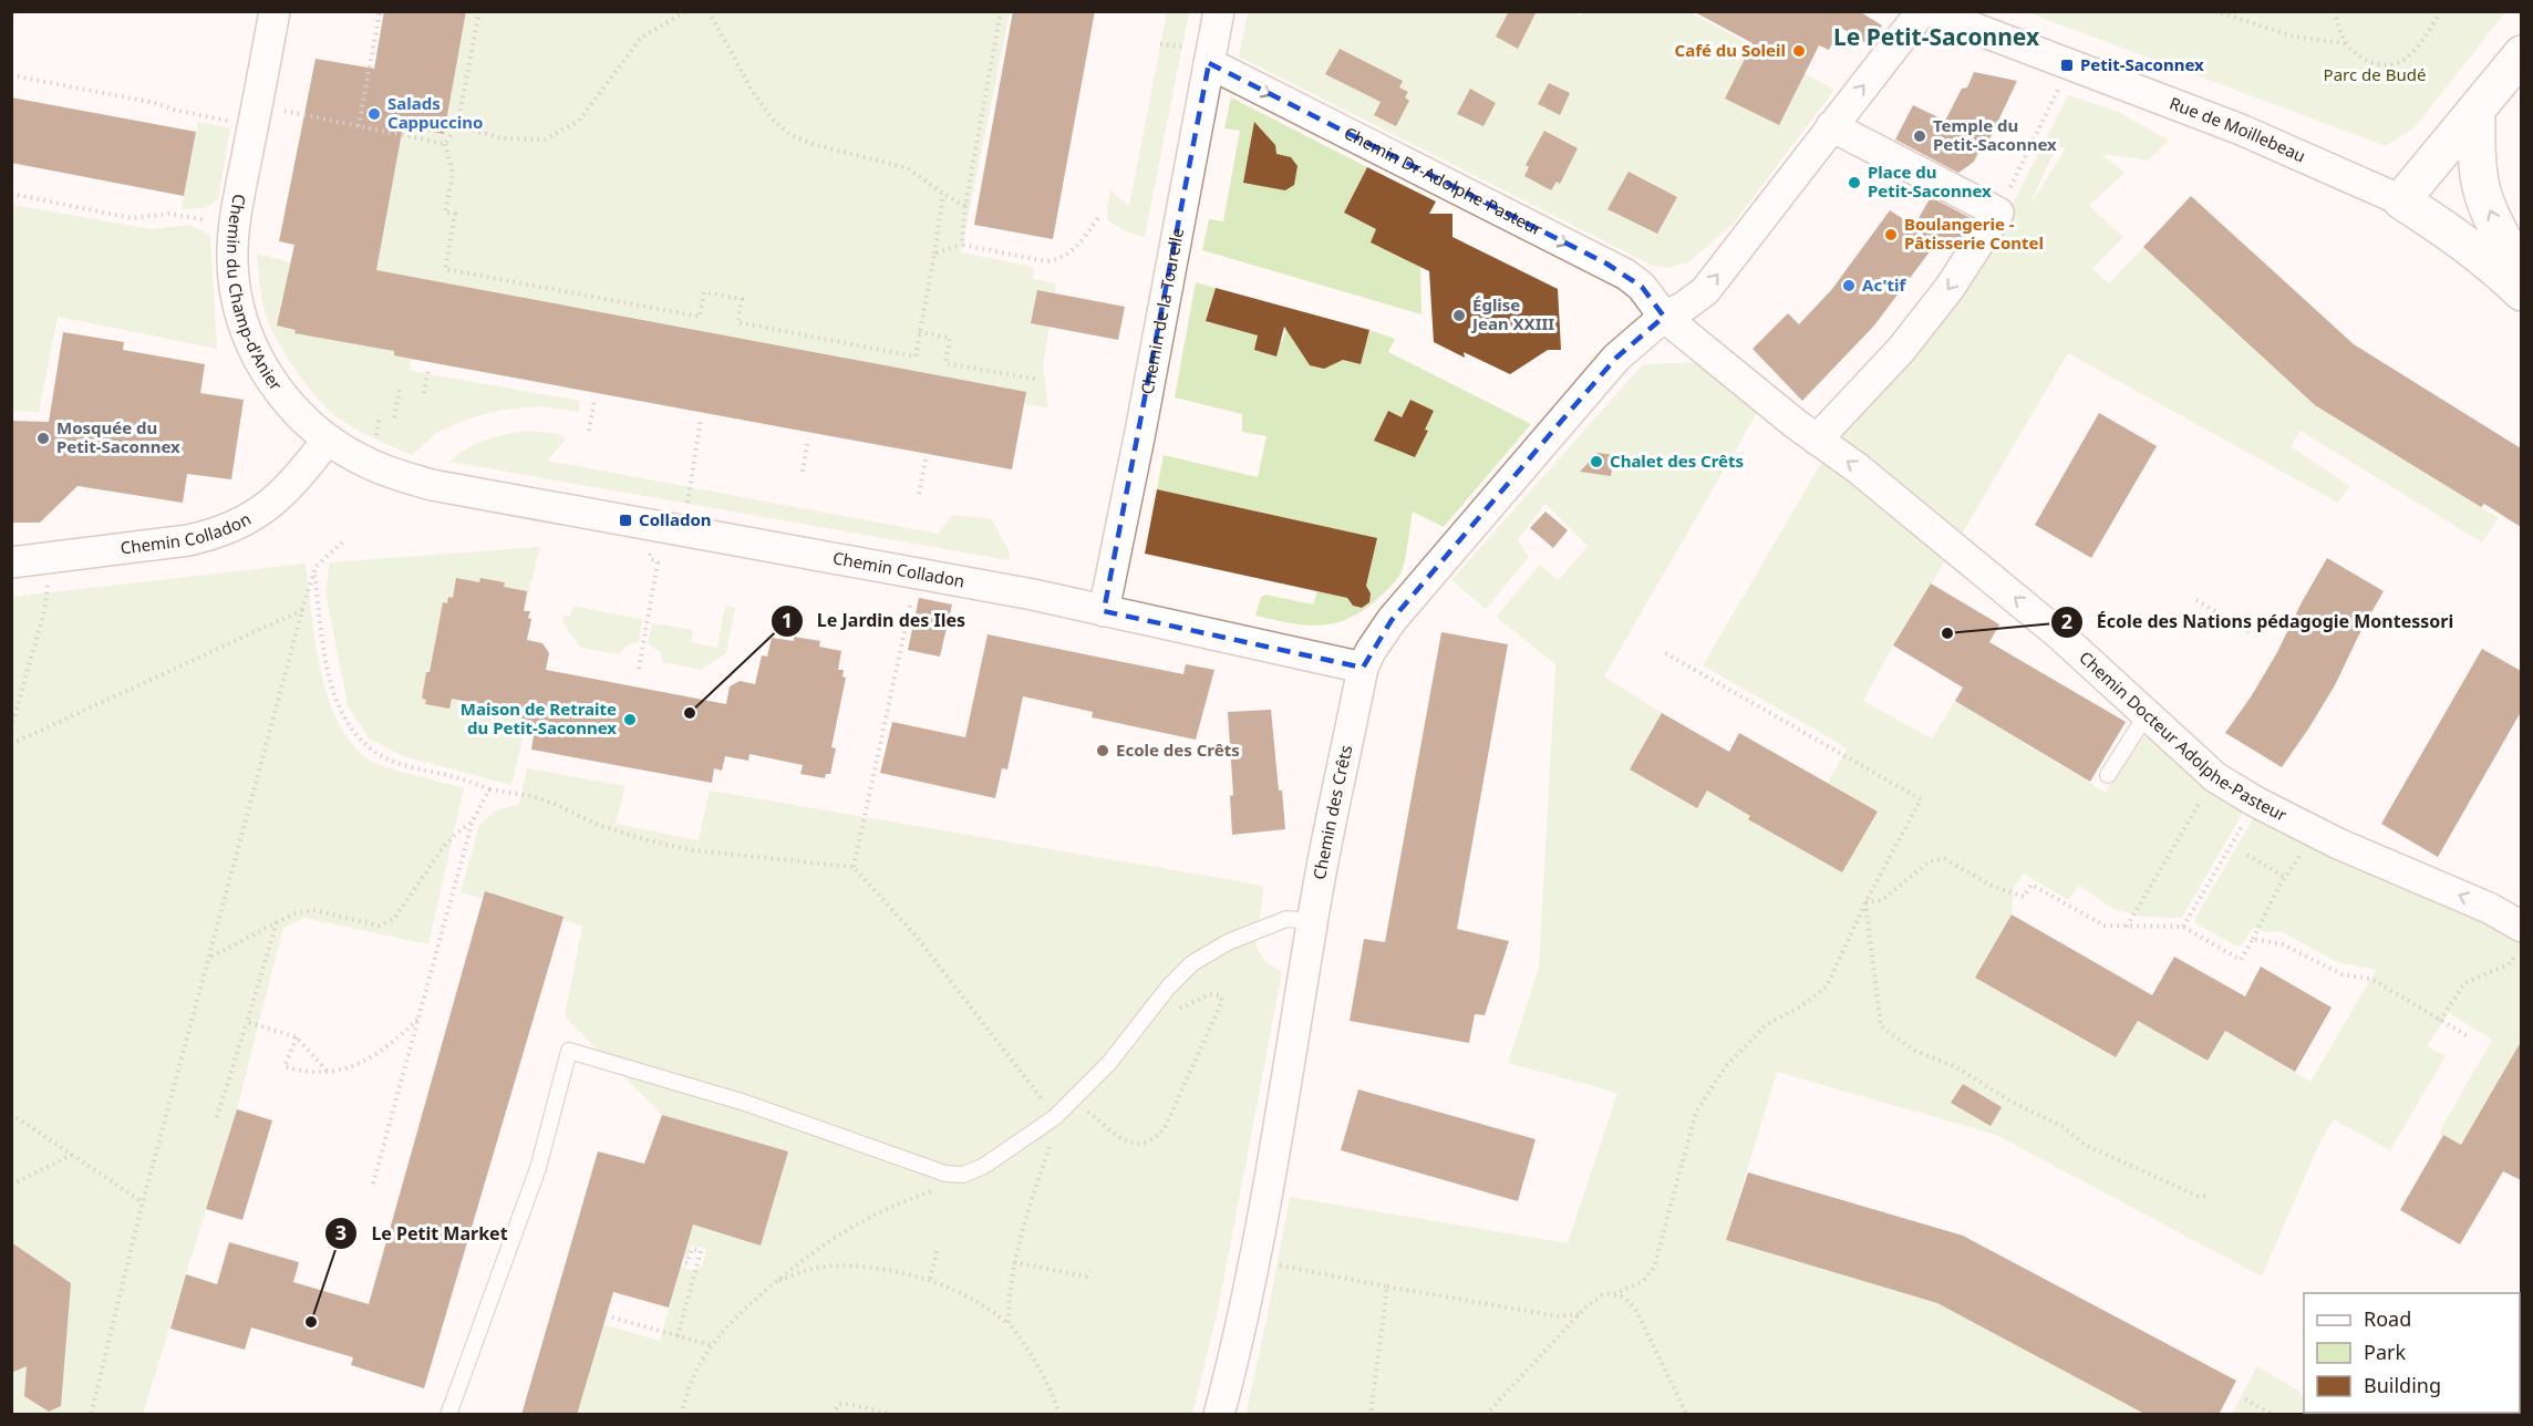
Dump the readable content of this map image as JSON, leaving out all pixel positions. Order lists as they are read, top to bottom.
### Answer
{
  "streets": {
    "street": [
      "Rue de Moillebeau",
      "Chemin Dr-Adolphe-Pasteur",
      "Chemin du Champ-d'Anier",
      "Chemin de la Tourelle",
      "Chemin Colladon",
      "Chemin Docteur Adolphe-Pasteur",
      "Chemin des Crêts"
    ]
  },
  "crossings": [
    ["Chemin Dr-Adolphe-Pasteur", "Chemin de la Tourelle"],
    ["Chemin Dr-Adolphe-Pasteur", "Chemin Docteur Adolphe-Pasteur"],
    ["Chemin Dr-Adolphe-Pasteur", "Chemin des Crêts"],
    ["Chemin du Champ-d'Anier", "Chemin Colladon"],
    ["Chemin de la Tourelle", "Chemin Colladon"],
    ["Chemin Colladon", "Chemin des Crêts"],
    ["Chemin Docteur Adolphe-Pasteur", "Chemin des Crêts"]
  ],
  "one_way": ["Chemin Dr-Adolphe-Pasteur", "Chemin Docteur Adolphe-Pasteur"],
  "districts": ["Le Petit-Saconnex"],
  "parks": ["Parc de Budé"],
  "places": {
    "other": [
      "Café du Soleil",
      "Salads Cappuccino",
      "Temple du Petit-Saconnex",
      "Place du Petit-Saconnex",
      "Boulangerie - Pâtisserie Contel",
      "Ac'tif",
      "Église Jean XXIII",
      "Mosquée du Petit-Saconnex",
      "Chalet des Crêts",
      "École des Nations pédagogie Montessori",
      "Le Jardin des Iles",
      "Maison de Retraite du Petit-Saconnex",
      "Ecole des Crêts",
      "Le Petit Market"
    ],
    "transit": ["Petit-Saconnex", "Colladon"]
  },
  "legend": ["Road", "Park", "Building"]
}
